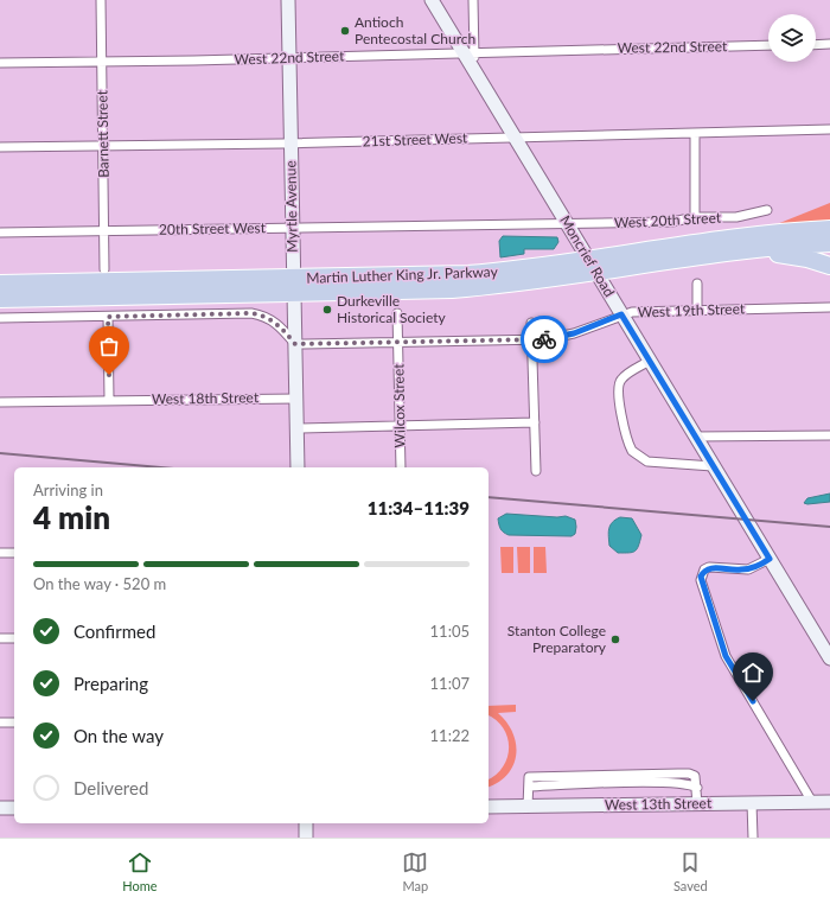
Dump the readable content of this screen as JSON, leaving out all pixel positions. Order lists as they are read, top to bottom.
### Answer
{
  "streets": {
    "highway": ["Martin Luther King Jr. Parkway"],
    "main road": ["Myrtle Avenue", "Moncrief Road", "West 13th Street"],
    "street": [
      "West 22nd Street",
      "Barnett Street",
      "21st Street West",
      "West 20th Street",
      "20th Street West",
      "West 19th Street",
      "West 18th Street",
      "Wilcox Street"
    ]
  },
  "crossings": [
    ["West 22nd Street", "Barnett Street"],
    ["West 22nd Street", "Myrtle Avenue"],
    ["West 22nd Street", "Moncrief Road"],
    ["Barnett Street", "21st Street West"],
    ["Barnett Street", "20th Street West"],
    ["21st Street West", "Myrtle Avenue"],
    ["21st Street West", "Moncrief Road"],
    ["Myrtle Avenue", "20th Street West"],
    ["Myrtle Avenue", "Martin Luther King Jr. Parkway"],
    ["Myrtle Avenue", "West 19th Street"],
    ["Myrtle Avenue", "West 18th Street"],
    ["West 20th Street", "20th Street West"],
    ["West 20th Street", "Moncrief Road"],
    ["20th Street West", "Moncrief Road"],
    ["Moncrief Road", "Martin Luther King Jr. Parkway"],
    ["Moncrief Road", "West 19th Street"],
    ["West 19th Street", "Wilcox Street"]
  ],
  "places": ["Antioch Pentecostal Church", "Durkeville Historical Society", "Stanton College Preparatory"],
  "page": {
    "heading": ["4 min", "Arriving in", "11:34–11:39"],
    "bar": "On the way · 520 m",
    "list": [
      ["Confirmed", "11:05"],
      ["Preparing", "11:07"],
      ["On the way", "11:22"],
      "Delivered"
    ],
    "tabs": ["Home", "Map", "Saved"]
  }
}
